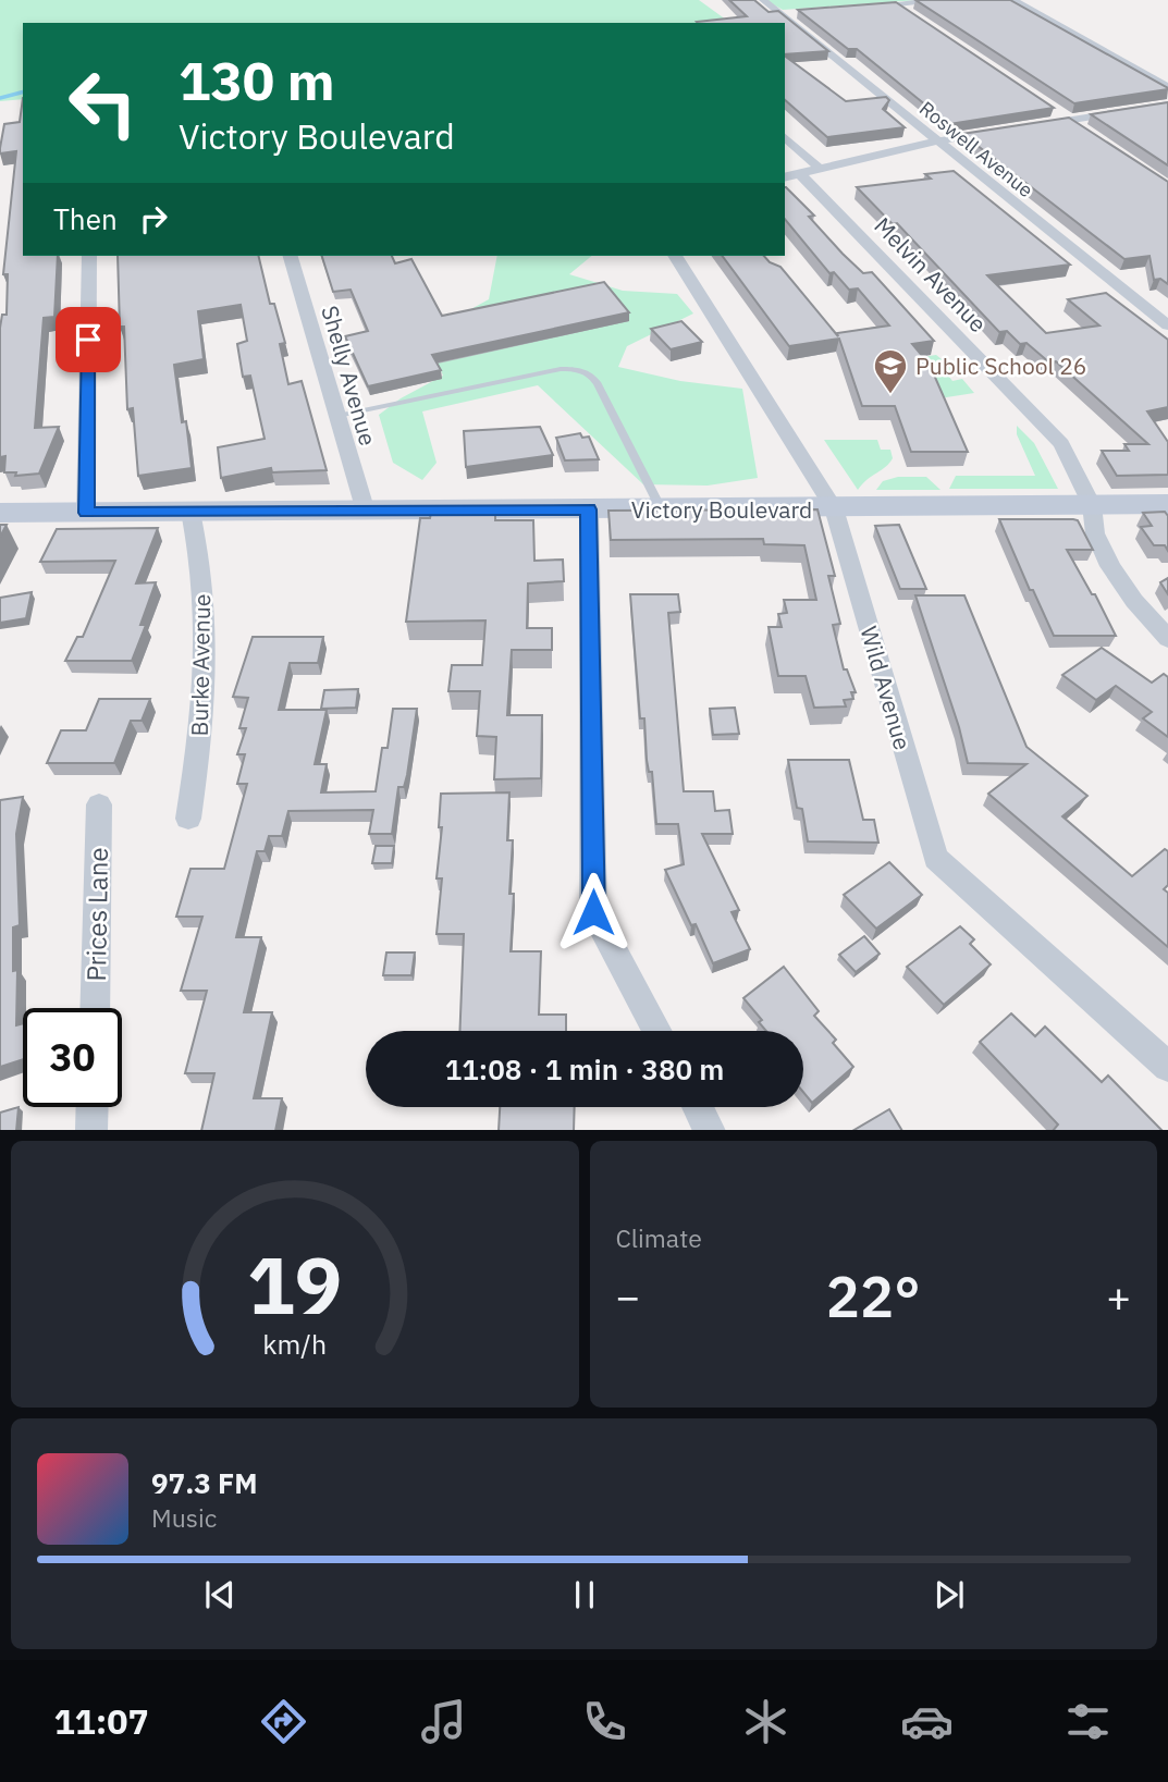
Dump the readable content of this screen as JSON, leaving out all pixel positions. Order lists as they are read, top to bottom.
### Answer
{
  "streets": {
    "main road": ["Victory Boulevard"],
    "street": [
      "Roswell Avenue",
      "Melvin Avenue",
      "Shelly Avenue",
      "Burke Avenue",
      "Wild Avenue",
      "Prices Lane"
    ]
  },
  "crossings": [
    ["Melvin Avenue", "Victory Boulevard"],
    ["Shelly Avenue", "Victory Boulevard"],
    ["Victory Boulevard", "Burke Avenue"],
    ["Victory Boulevard", "Wild Avenue"]
  ],
  "places": {
    "school or university": ["Public School 26"]
  },
  "page": {
    "turn": ["130 m", "Victory Boulevard"],
    "then": "Then",
    "limit": "30",
    "trip": "11:08 · 1 min · 380 m",
    "tile": "Climate",
    "heat": ["−", "22°", "+"],
    "song": ["97.3 FM", "Music"],
    "tabs": "11:07",
    "gauge": ["19", "km/h"]
  }
}
